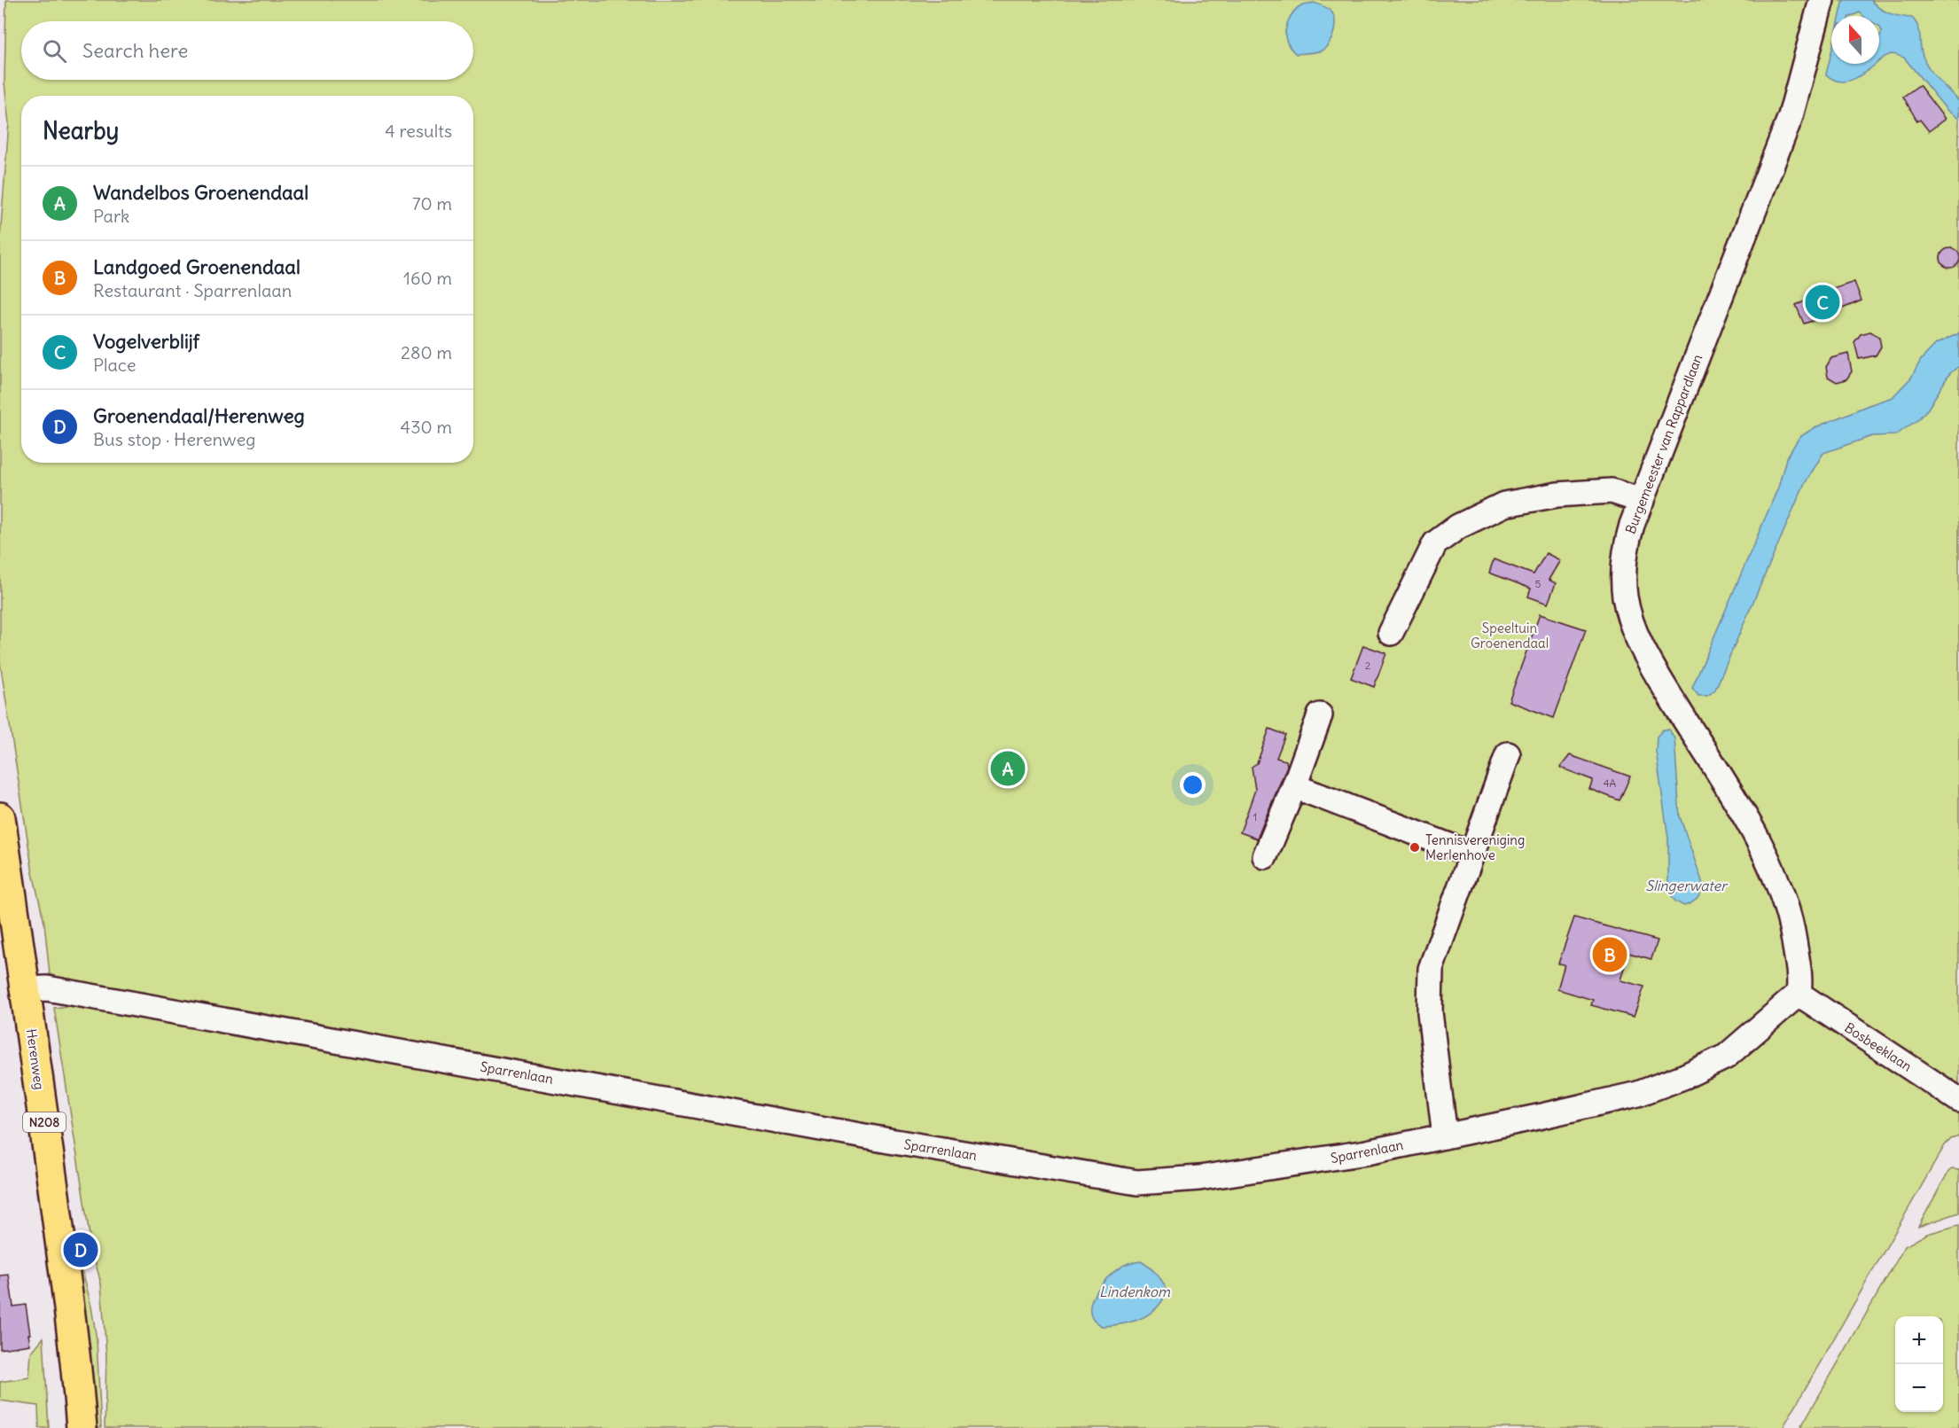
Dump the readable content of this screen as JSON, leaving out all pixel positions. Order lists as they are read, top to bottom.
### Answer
{
  "streets": {
    "main road": ["Herenweg", "N208"],
    "street": ["Burgemeester van Rappardlaan", "Bosbeeklaan", "Sparrenlaan"]
  },
  "crossings": [
    ["Burgemeester van Rappardlaan", "Bosbeeklaan"],
    ["Burgemeester van Rappardlaan", "Sparrenlaan"],
    ["Bosbeeklaan", "Sparrenlaan"],
    ["Herenweg", "Sparrenlaan"]
  ],
  "water": ["Slingerwater", "Lindenkom"],
  "parks": ["Speeltuin Groenendaal"],
  "places": ["Tennisvereniging Merlenhove"],
  "house_numbers": [
    "5",
    "2",
    "4A",
    "1"
  ],
  "north": "top",
  "page": {
    "search": "Search here",
    "heading": ["Nearby", "4 results"],
    "list": [
      {
        "mark": "A",
        "name": "Wandelbos Groenendaal",
        "note": "Park",
        "value": "70 m"
      },
      {
        "mark": "B",
        "name": "Landgoed Groenendaal",
        "note": "Restaurant · Sparrenlaan",
        "value": "160 m"
      },
      {
        "mark": "C",
        "name": "Vogelverblijf",
        "note": "Place",
        "value": "280 m"
      },
      {
        "mark": "D",
        "name": "Groenendaal/Herenweg",
        "note": "Bus stop · Herenweg",
        "value": "430 m"
      }
    ],
    "pins": [
      "C",
      "A",
      "B",
      "D"
    ],
    "map_buttons": ["+", "−"]
  }
}
